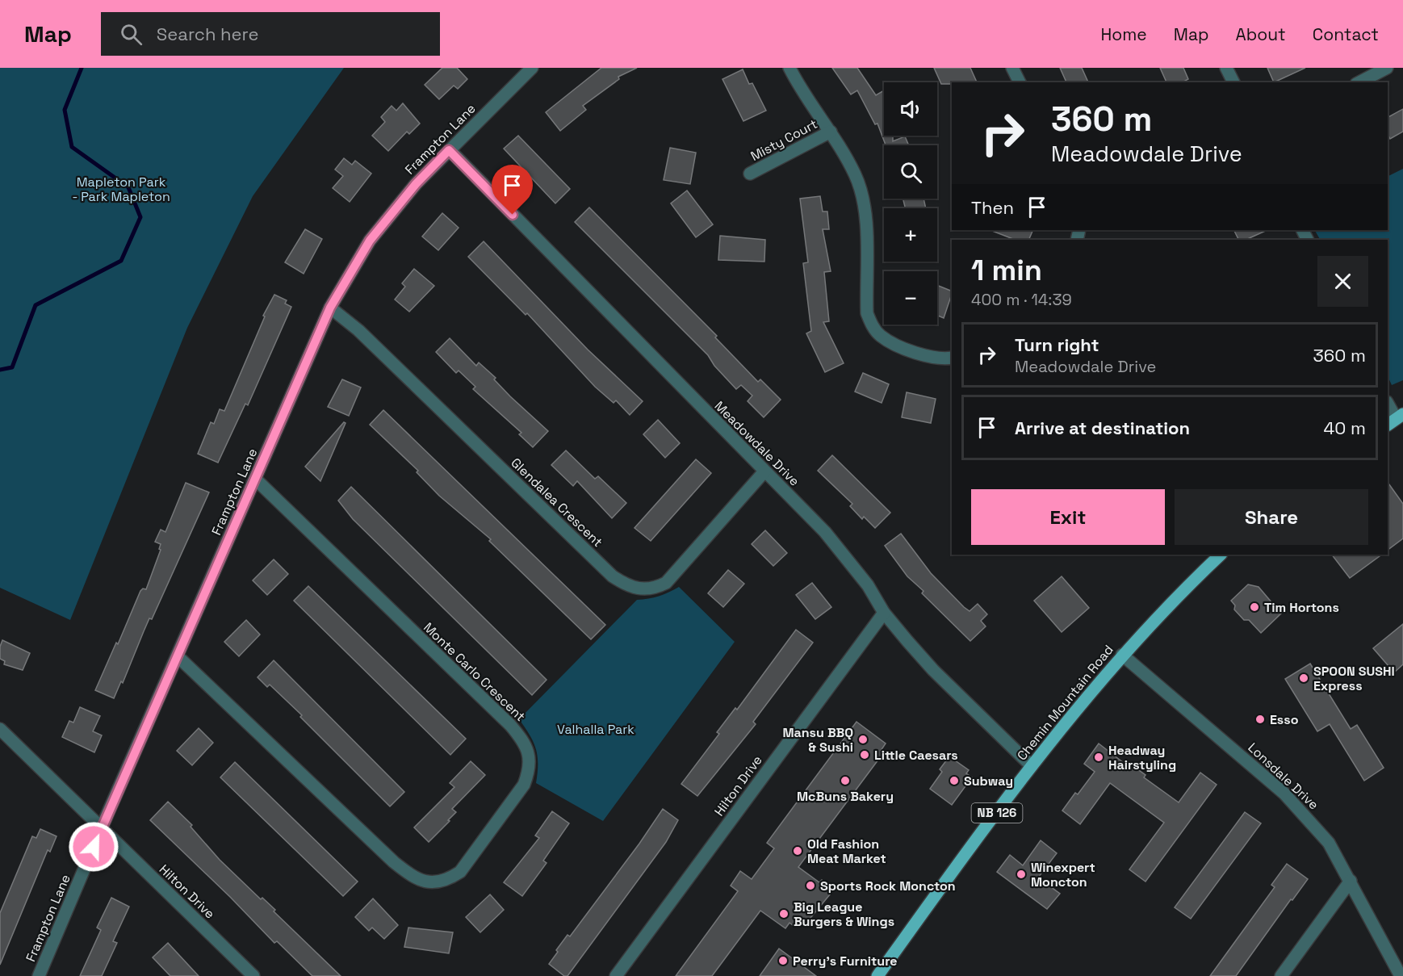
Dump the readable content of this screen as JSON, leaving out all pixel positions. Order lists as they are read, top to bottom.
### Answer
{
  "streets": {
    "main road": ["Chemin Mountain Road", "NB 126"],
    "street": [
      "Frampton Lane",
      "Misty Court",
      "Meadowdale Drive",
      "Glendalea Crescent",
      "Monte Carlo Crescent",
      "Lonsdale Drive",
      "Hilton Drive"
    ]
  },
  "crossings": [
    ["Frampton Lane", "Meadowdale Drive"],
    ["Frampton Lane", "Glendalea Crescent"],
    ["Frampton Lane", "Monte Carlo Crescent"],
    ["Frampton Lane", "Hilton Drive"],
    ["Meadowdale Drive", "Glendalea Crescent"],
    ["Meadowdale Drive", "Chemin Mountain Road"],
    ["Meadowdale Drive", "Hilton Drive"],
    ["Chemin Mountain Road", "Lonsdale Drive"]
  ],
  "parks": ["Mapleton Park - Park Mapleton", "Valhalla Park"],
  "places": [
    "Tim Hortons",
    "SPOON SUSHI Express",
    "Esso",
    "Mansu BBQ & Sushi",
    "Little Caesars",
    "Headway Hairstyling",
    "McBuns Bakery",
    "Subway",
    "Old Fashion Meat Market",
    "Winexpert Moncton",
    "Sports Rock Moncton",
    "Big League Burgers & Wings",
    "Perry's Furniture"
  ],
  "page": {
    "header": "Map",
    "search": "Search here",
    "nav": [
      "Home",
      "Map",
      "About",
      "Contact"
    ],
    "map_buttons": ["+", "−"],
    "turn": ["360 m", "Meadowdale Drive"],
    "then": "Then",
    "heading": ["1 min", "400 m · 14:39"],
    "list": [
      {
        "name": "Turn right",
        "note": "Meadowdale Drive",
        "value": "360 m"
      },
      {
        "name": "Arrive at destination",
        "value": "40 m"
      }
    ],
    "buttons": ["Exit", "Share"]
  }
}
